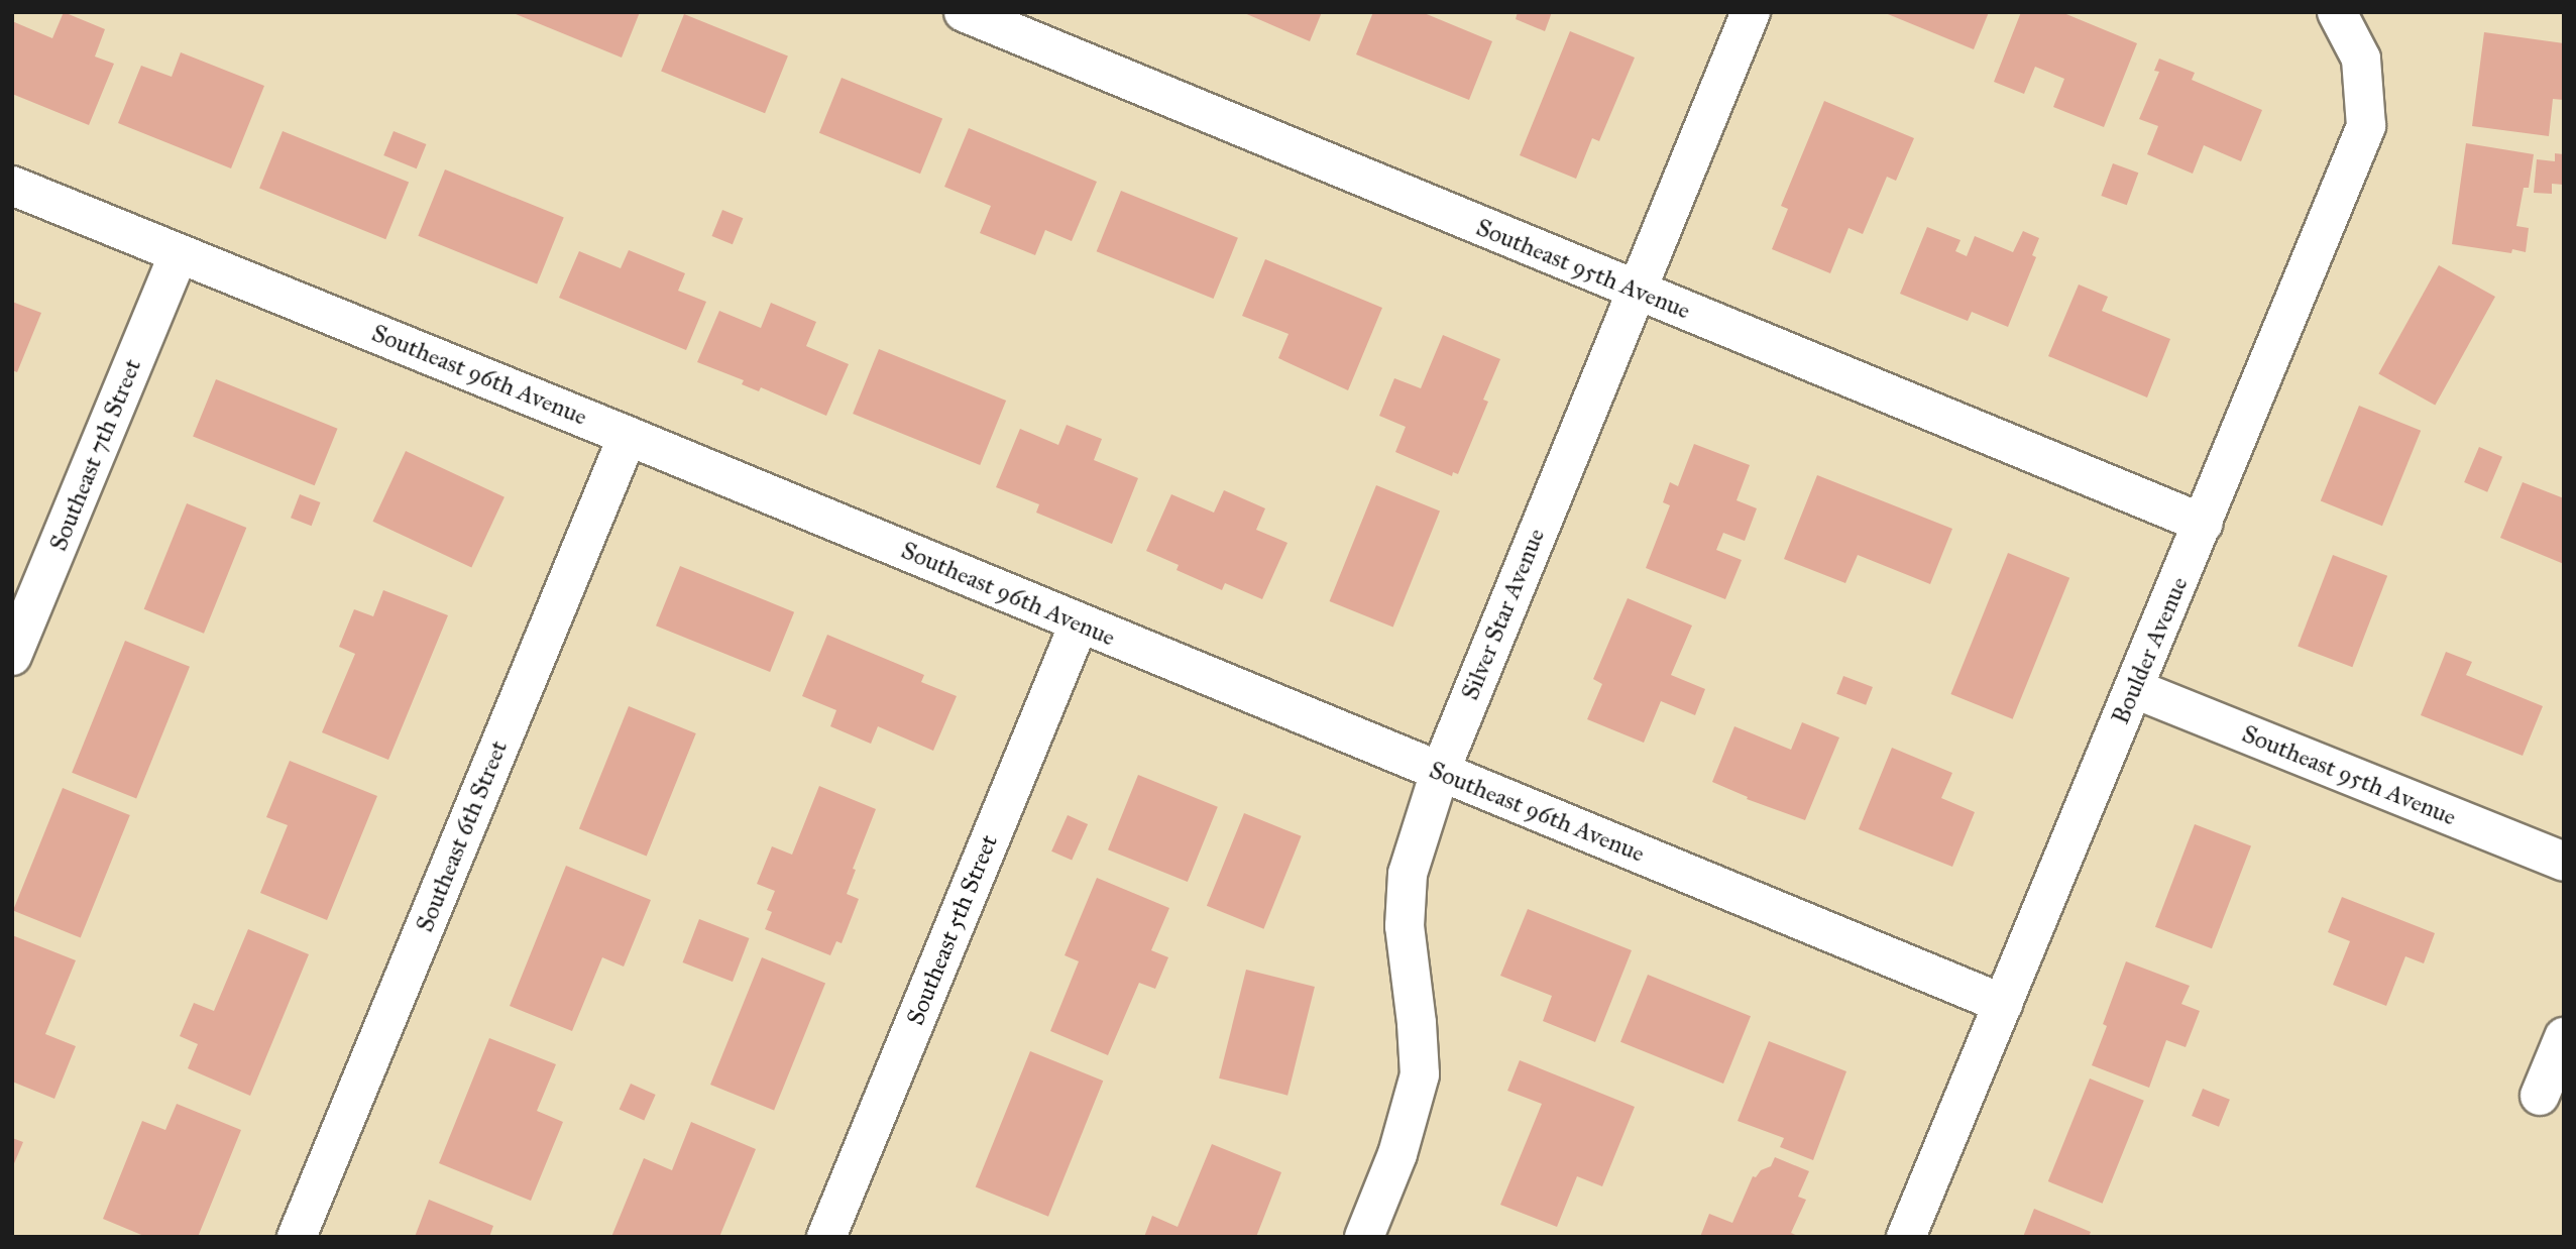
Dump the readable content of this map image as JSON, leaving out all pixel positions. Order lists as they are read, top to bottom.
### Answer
{
  "streets": {
    "street": [
      "Southeast 95th Avenue",
      "Southeast 96th Avenue",
      "Southeast 7th Street",
      "Silver Star Avenue",
      "Boulder Avenue",
      "Southeast 6th Street",
      "Southeast 5th Street"
    ]
  },
  "crossings": [
    ["Southeast 95th Avenue", "Silver Star Avenue"],
    ["Southeast 95th Avenue", "Boulder Avenue"],
    ["Southeast 96th Avenue", "Southeast 7th Street"],
    ["Southeast 96th Avenue", "Silver Star Avenue"],
    ["Southeast 96th Avenue", "Boulder Avenue"],
    ["Southeast 96th Avenue", "Southeast 6th Street"],
    ["Southeast 96th Avenue", "Southeast 5th Street"]
  ]
}
